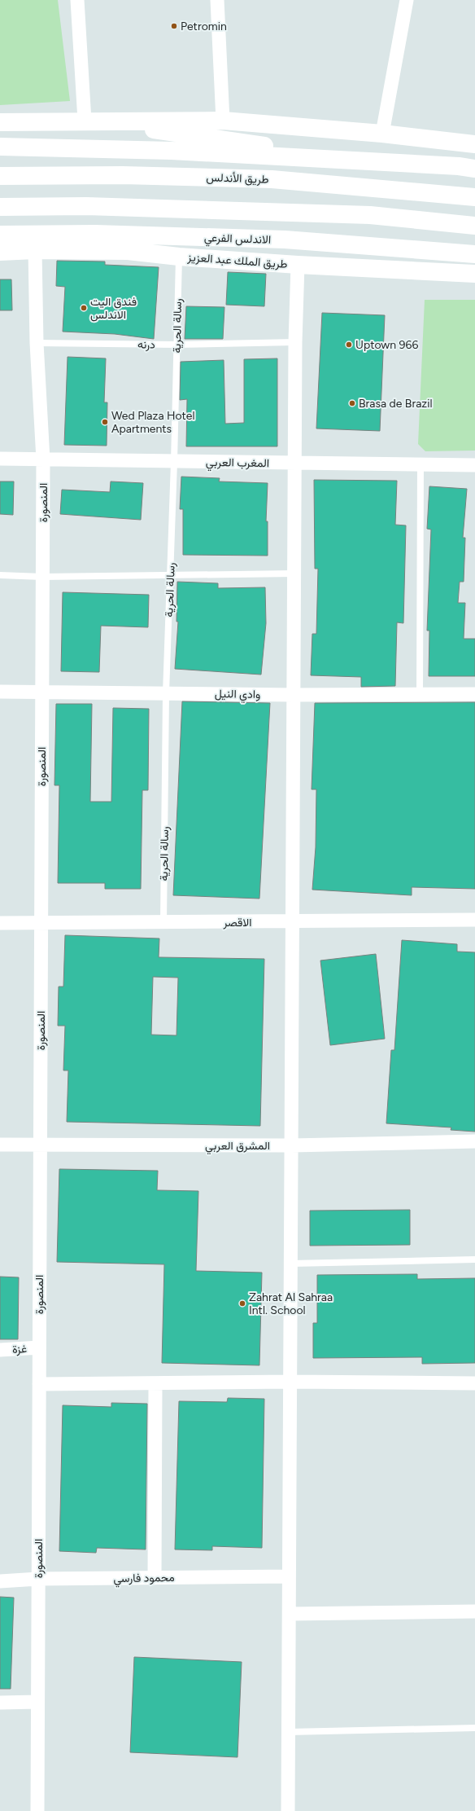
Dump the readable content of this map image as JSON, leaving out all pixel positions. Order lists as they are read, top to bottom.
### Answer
{
  "streets": {
    "main road": ["طريق الأندلس", "الاندلس الفرعي", "طريق الملك عبد العزيز"],
    "street": [
      "المغرب العربي",
      "المنصورة",
      "وادي النيل",
      "الاقصر",
      "المشرق العربي",
      "غزة",
      "محمود فارسي"
    ],
    "lane": ["رسالة الحرية", "درنه"]
  },
  "crossings": [
    ["طريق الملك عبد العزيز", "رسالة الحرية"],
    ["طريق الملك عبد العزيز", "المنصورة"],
    ["رسالة الحرية", "درنه"],
    ["رسالة الحرية", "المغرب العربي"],
    ["رسالة الحرية", "وادي النيل"],
    ["رسالة الحرية", "الاقصر"],
    ["درنه", "المنصورة"],
    ["المغرب العربي", "المنصورة"],
    ["المنصورة", "وادي النيل"],
    ["المنصورة", "الاقصر"],
    ["المنصورة", "المشرق العربي"],
    ["المنصورة", "غزة"],
    ["المنصورة", "محمود فارسي"]
  ],
  "places": [
    "Petromin",
    "فندق اليت الاندلس",
    "Uptown 966",
    "Brasa de Brazil",
    "Wed Plaza Hotel Apartments",
    "Zahrat Al Sahraa Intl. School"
  ]
}
